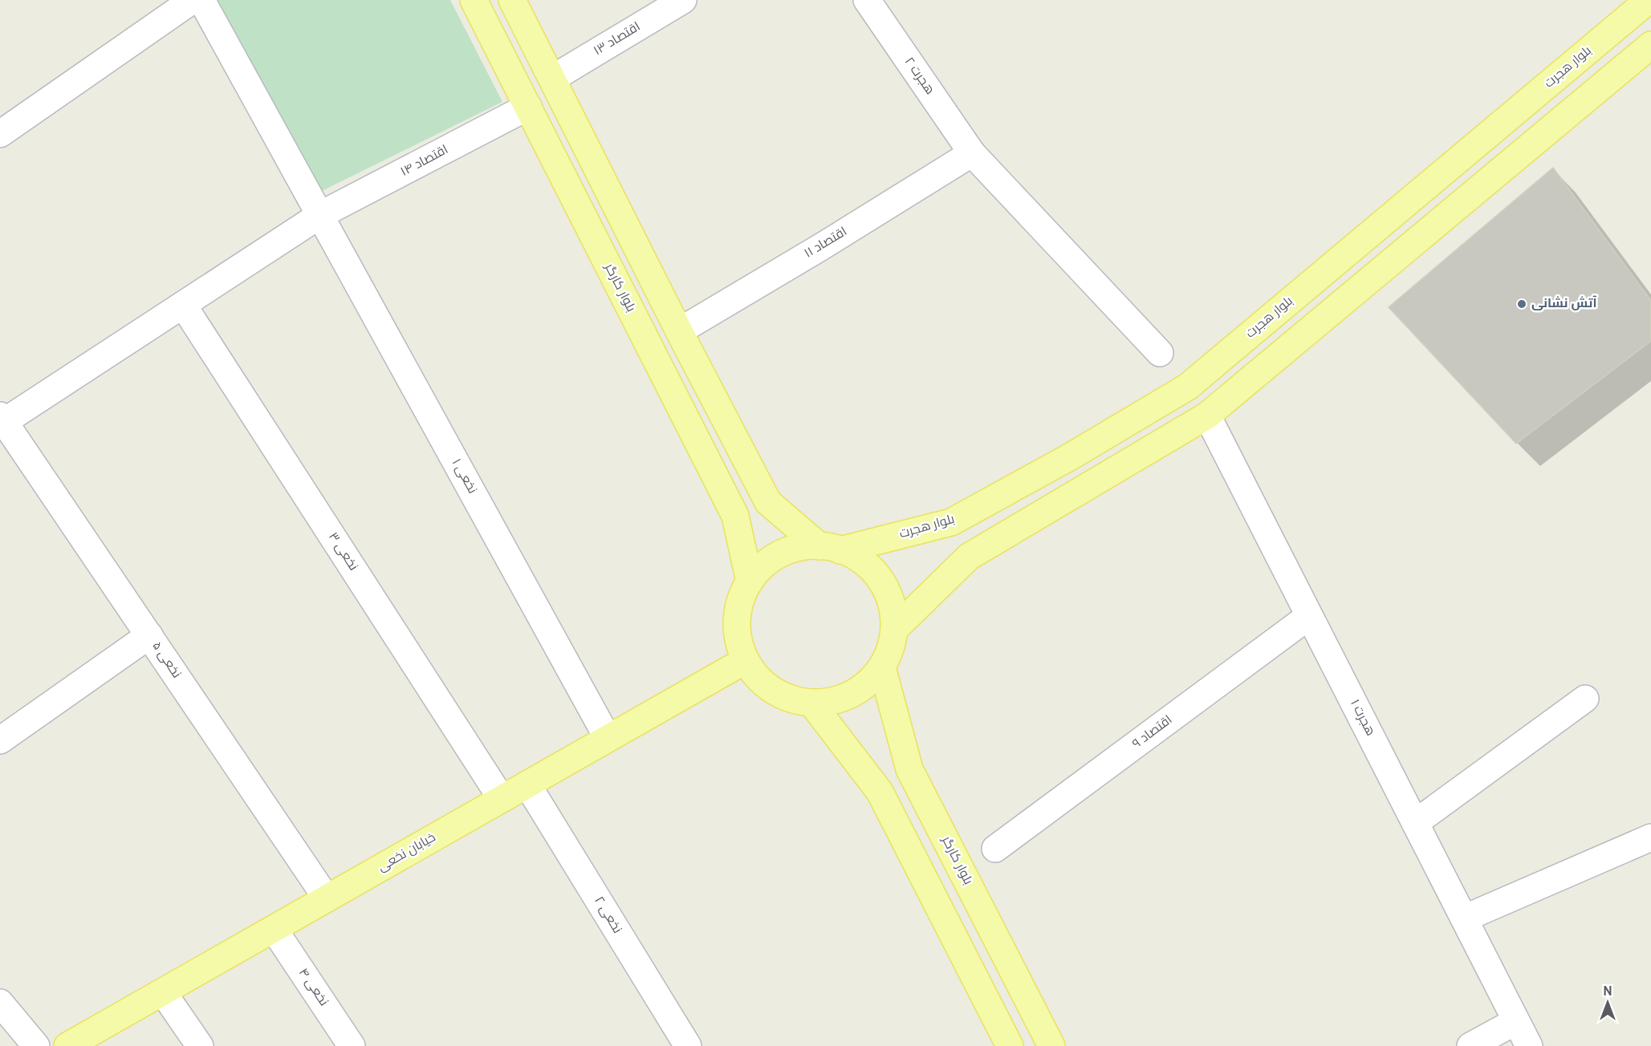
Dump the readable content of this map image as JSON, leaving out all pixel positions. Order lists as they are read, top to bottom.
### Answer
{
  "streets": {
    "main road": ["بلوار هجرت", "بلوار کارگر", "خیابان نخعی"],
    "street": [
      "اقتصاد ۱۳",
      "هجرت ۲",
      "اقتصاد ۱۴",
      "اقتصاد ۱۱",
      "نخعی ۱",
      "نخعی ۳",
      "نخعی ۵",
      "هجرت ۱",
      "اقتصاد ۹",
      "۲ نخعی",
      "۴ نخعی"
    ]
  },
  "crossings": [
    ["بلوار هجرت", "بلوار کارگر"],
    ["بلوار هجرت", "خیابان نخعی"],
    ["هجرت ۲", "اقتصاد ۱۱"],
    ["اقتصاد ۱۴", "بلوار کارگر"],
    ["اقتصاد ۱۴", "نخعی ۱"],
    ["اقتصاد ۱۴", "نخعی ۳"],
    ["اقتصاد ۱۴", "نخعی ۵"],
    ["بلوار کارگر", "خیابان نخعی"],
    ["نخعی ۱", "خیابان نخعی"],
    ["نخعی ۳", "خیابان نخعی"],
    ["نخعی ۵", "خیابان نخعی"],
    ["هجرت ۱", "اقتصاد ۹"],
    ["خیابان نخعی", "۲ نخعی"],
    ["خیابان نخعی", "۴ نخعی"]
  ],
  "places": ["آتش نشانی"],
  "north": "top"
}
